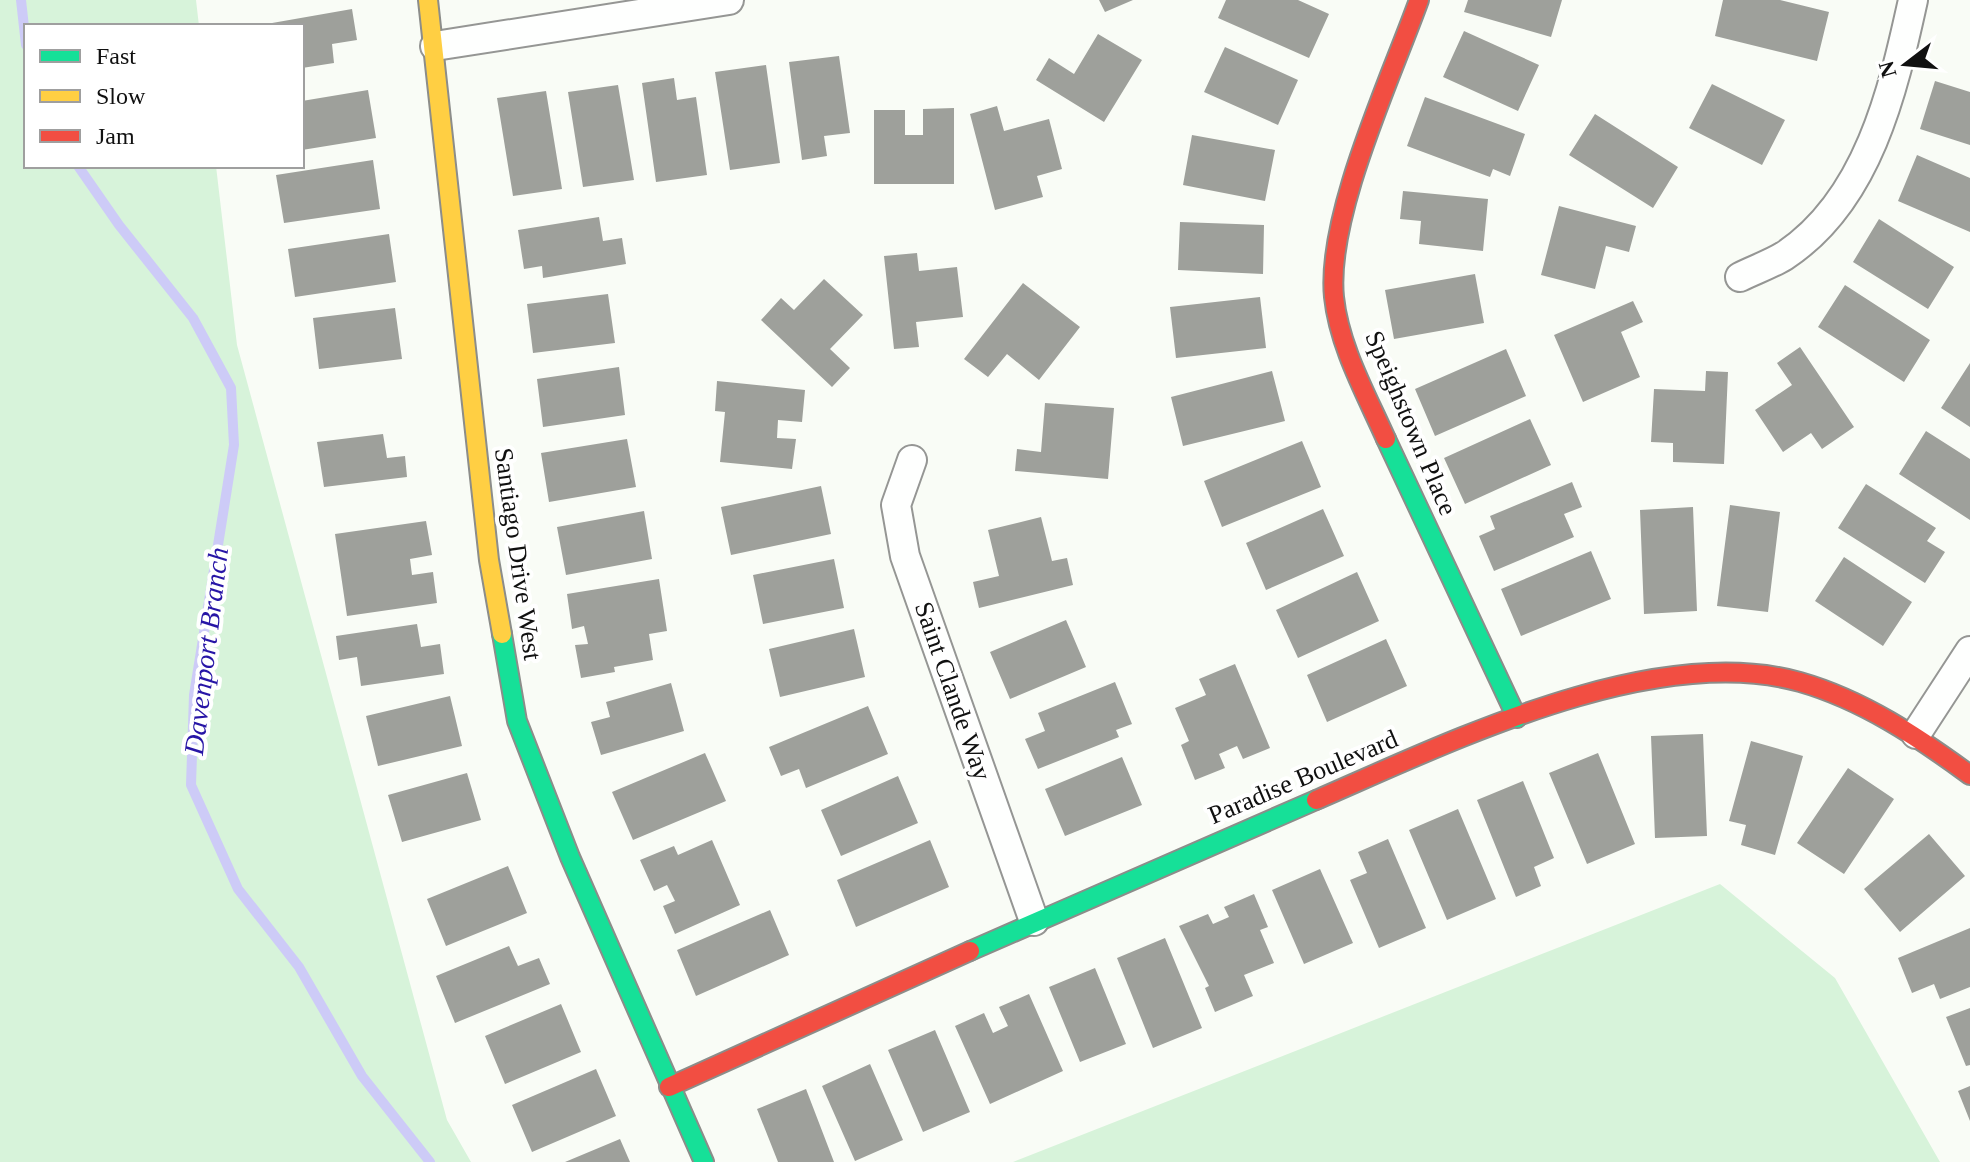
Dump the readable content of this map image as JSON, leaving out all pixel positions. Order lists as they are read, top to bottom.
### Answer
{
  "streets": {
    "street": [
      "Speighstown Place",
      "Santiago Drive West",
      "Saint Clande Way",
      "Paradise Boulevard"
    ]
  },
  "crossings": [
    ["Speighstown Place", "Paradise Boulevard"],
    ["Santiago Drive West", "Paradise Boulevard"],
    ["Saint Clande Way", "Paradise Boulevard"]
  ],
  "water": ["Davenport Branch"],
  "legend": ["Fast", "Slow", "Jam"],
  "north": "left"
}
